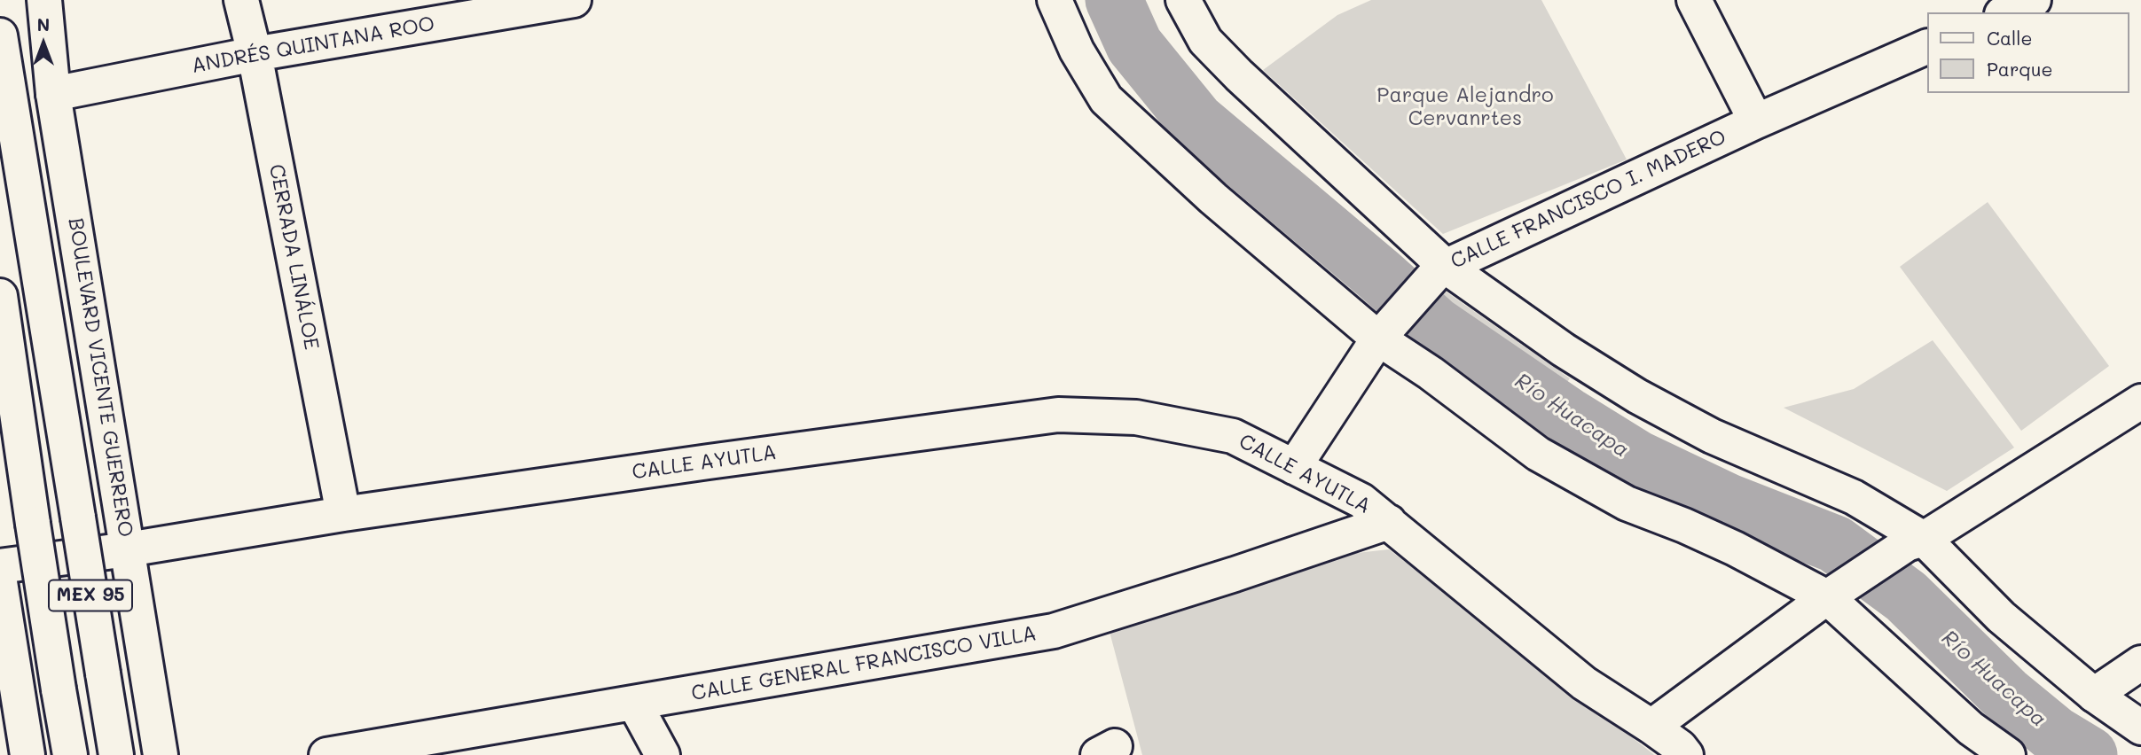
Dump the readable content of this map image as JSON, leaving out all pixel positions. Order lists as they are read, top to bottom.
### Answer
{
  "streets": {
    "main road": [
      "ANDRÉS QUINTANA ROO",
      "CALLE FRANCISCO I. MADERO",
      "CERRADA LINÁLOE",
      "BOULEVARD VICENTE GUERRERO",
      "CALLE AYUTLA",
      "MEX 95",
      "CALLE GENERAL FRANCISCO VILLA"
    ]
  },
  "crossings": [
    ["ANDRÉS QUINTANA ROO", "CERRADA LINÁLOE"],
    ["ANDRÉS QUINTANA ROO", "BOULEVARD VICENTE GUERRERO"],
    ["CALLE FRANCISCO I. MADERO", "CALLE AYUTLA"],
    ["CERRADA LINÁLOE", "CALLE AYUTLA"],
    ["BOULEVARD VICENTE GUERRERO", "CALLE AYUTLA"],
    ["CALLE AYUTLA", "CALLE GENERAL FRANCISCO VILLA"]
  ],
  "water": ["Río Huacapa"],
  "parks": ["Parque Alejandro Cervanrtes"],
  "legend": ["Calle", "Parque"],
  "north": "top"
}
